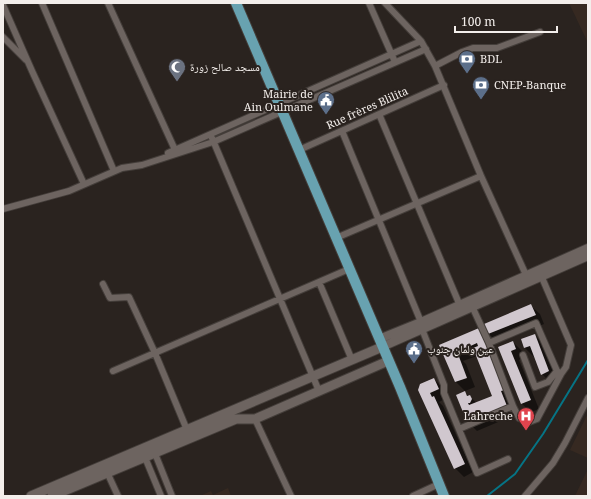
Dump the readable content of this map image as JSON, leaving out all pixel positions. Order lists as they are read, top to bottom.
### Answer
{
  "streets": {
    "street": ["Rue frères Blilita"]
  },
  "places": {
    "bank": ["BDL", "CNEP-Banque"],
    "mosque": ["مسجد صالح زورة"],
    "public building": ["Mairie de Ain Oulmane", "عين ولمان جنوب"],
    "hospital": ["Lahreche"]
  },
  "scale_bar": "100 m"
}
